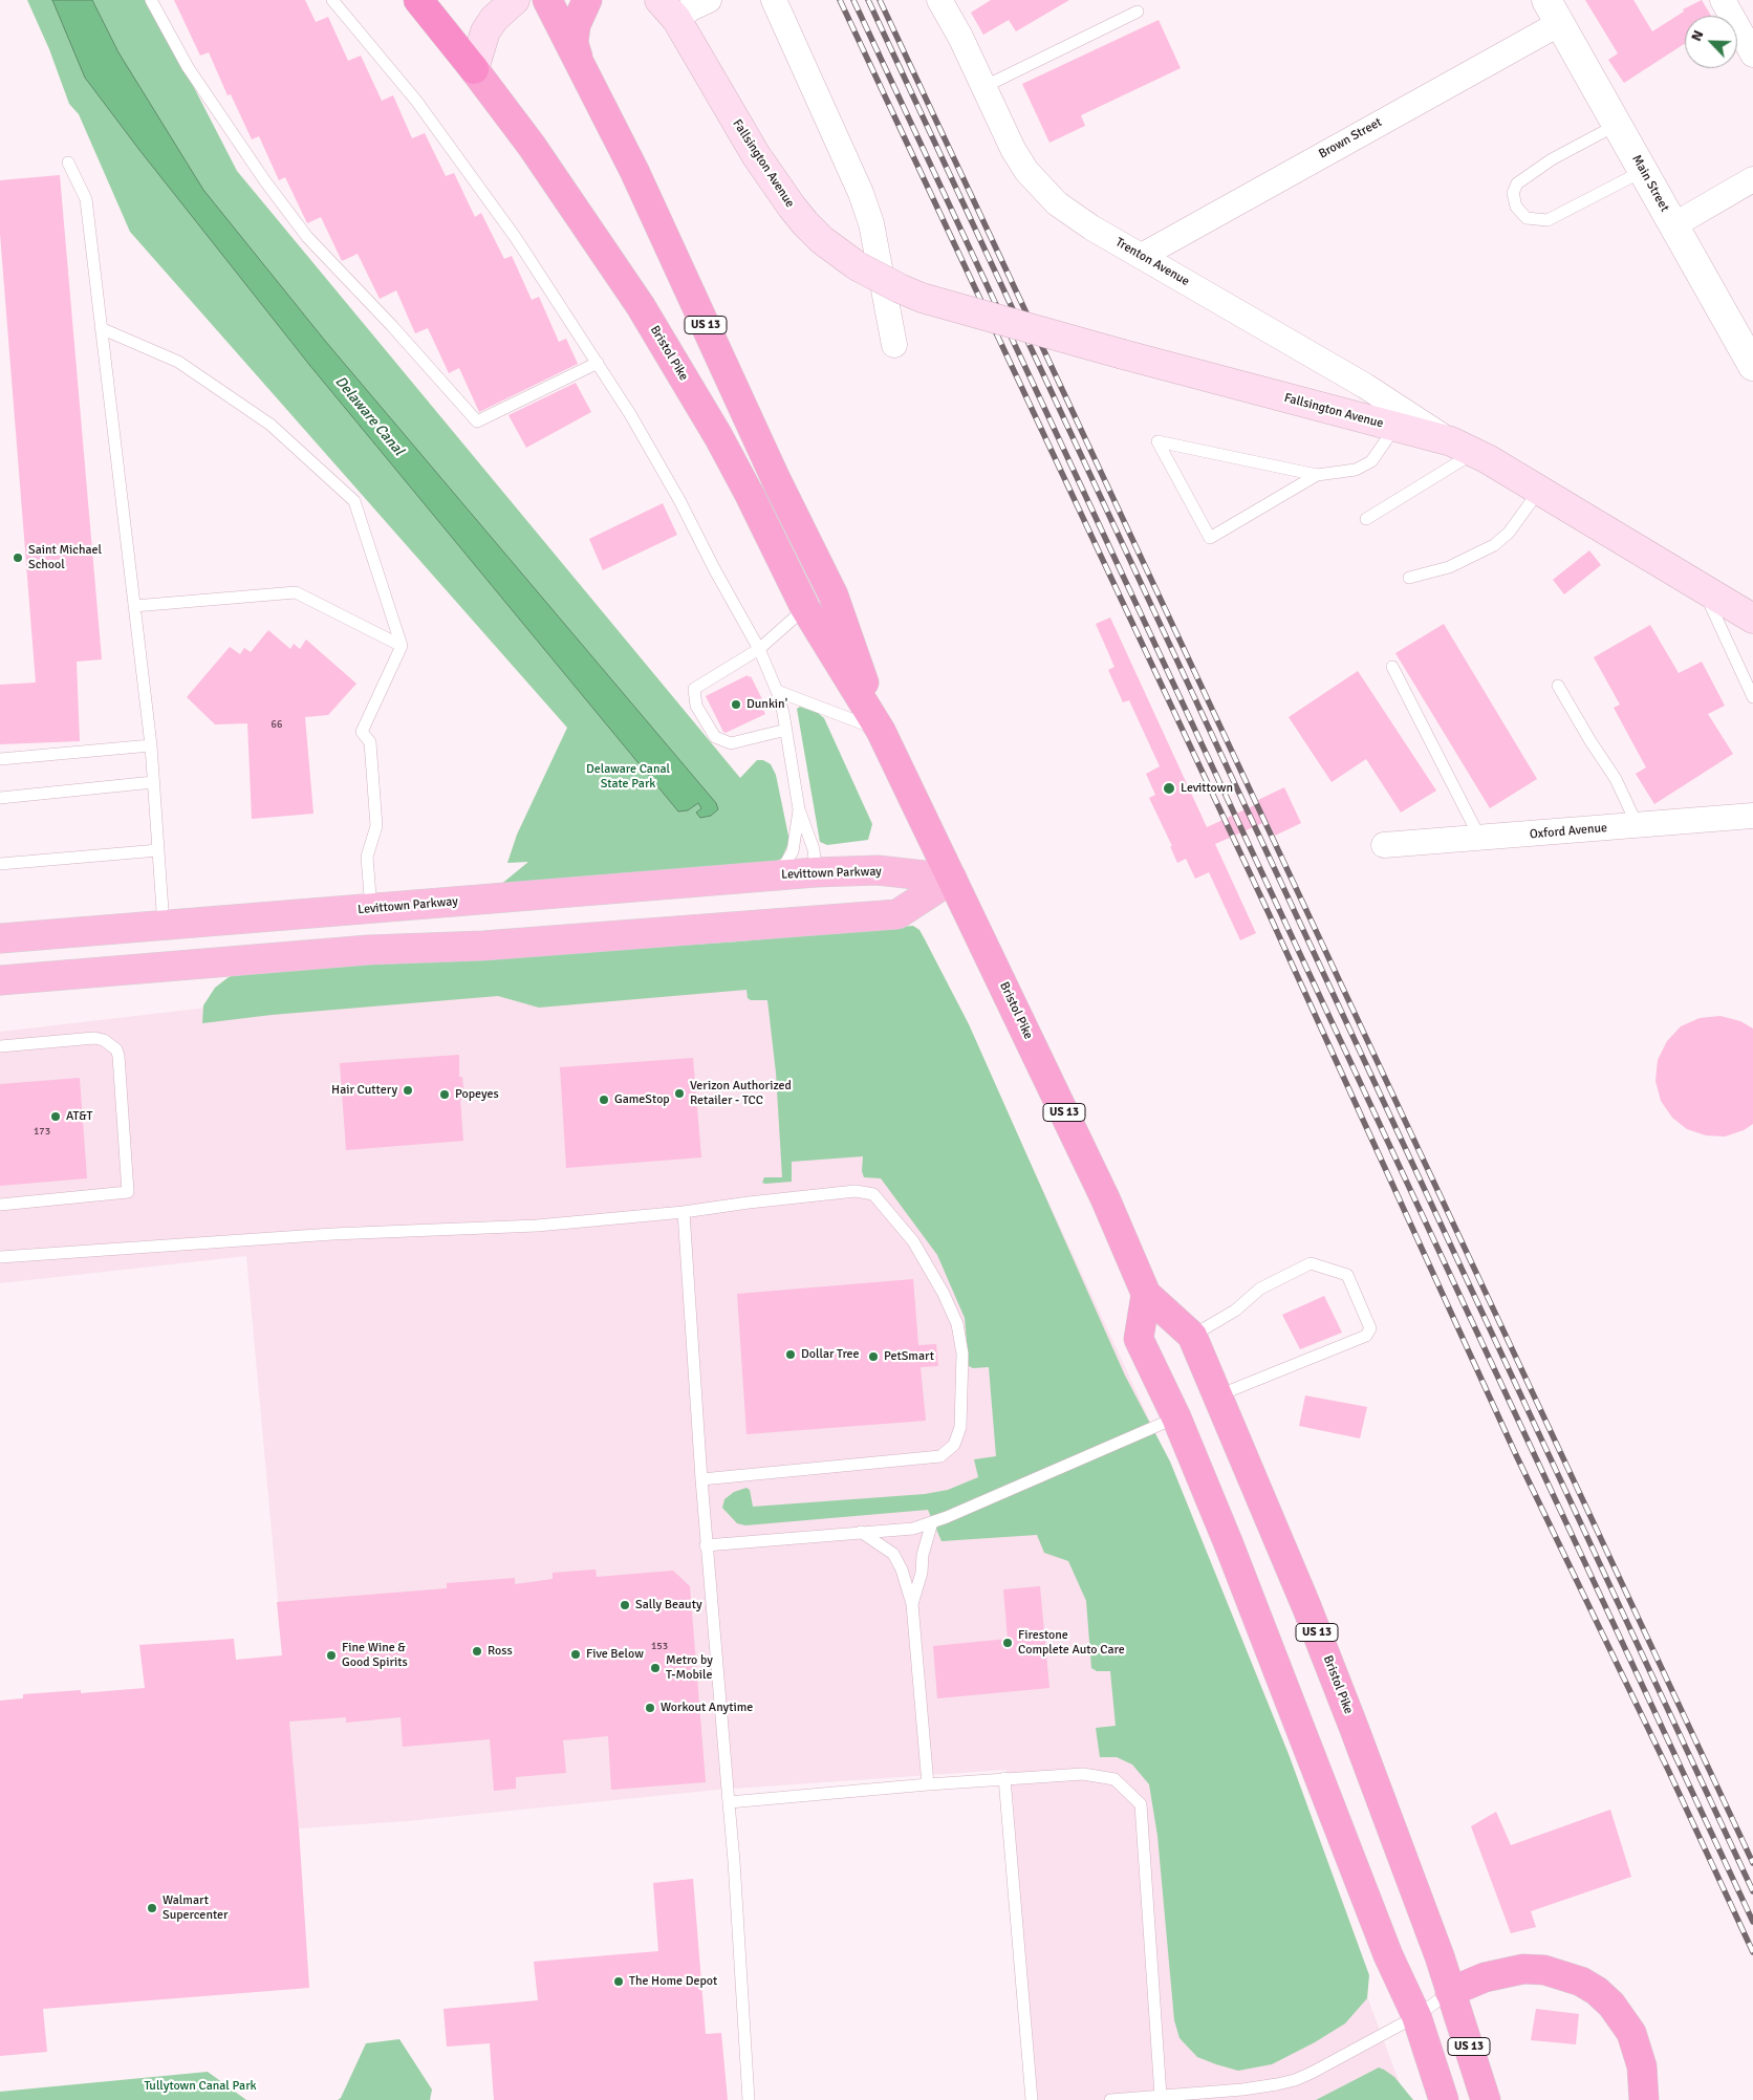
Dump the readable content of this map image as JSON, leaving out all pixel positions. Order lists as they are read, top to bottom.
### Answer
{
  "streets": {
    "highway": ["US 13", "Bristol Pike"],
    "main road": ["Fallsington Avenue", "Levittown Parkway"],
    "street": [
      "Brown Street",
      "Main Street",
      "Trenton Avenue",
      "Oxford Avenue"
    ]
  },
  "crossings": [
    ["Brown Street", "Main Street"],
    ["Brown Street", "Trenton Avenue"],
    ["Fallsington Avenue", "Trenton Avenue"],
    ["US 13", "Bristol Pike"],
    ["Bristol Pike", "Levittown Parkway"]
  ],
  "water": ["Delaware Canal"],
  "parks": ["Delaware Canal State Park", "Tullytown Canal Park"],
  "places": [
    "Saint Michael School",
    "Dunkin'",
    "Levittown",
    "Hair Cuttery",
    "Verizon Authorized Retailer - TCC",
    "Popeyes",
    "GameStop",
    "AT&T",
    "Dollar Tree",
    "PetSmart",
    "Sally Beauty",
    "Firestone Complete Auto Care",
    "Ross",
    "Five Below",
    "Fine Wine & Good Spirits",
    "Metro by T-Mobile",
    "Workout Anytime",
    "Walmart Supercenter",
    "The Home Depot"
  ],
  "house_numbers": ["66", "173", "153"],
  "north": "top left"
}
